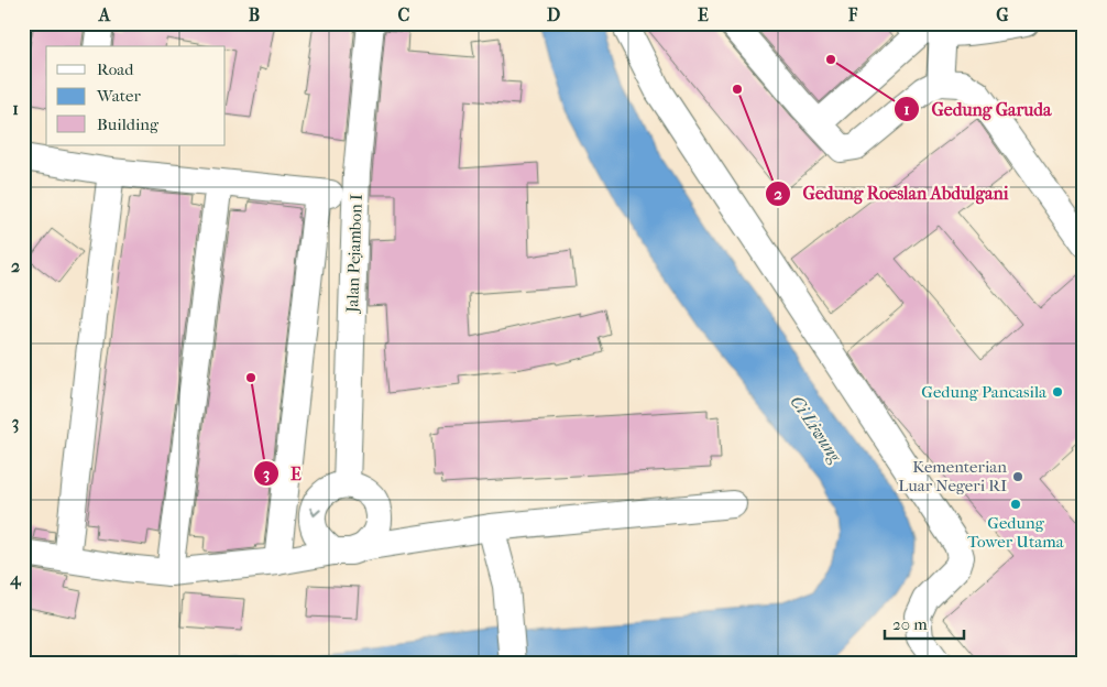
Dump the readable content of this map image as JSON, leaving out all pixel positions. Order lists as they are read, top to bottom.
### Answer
{
  "streets": {
    "street": ["Jalan Pejambon I"]
  },
  "water": ["Ci Liwung"],
  "places": [
    "Gedung Garuda",
    "Gedung Roeslan Abdulgani",
    "E",
    "Gedung Pancasila",
    "Kementerian Luar Negeri RI",
    "Gedung Tower Utama"
  ],
  "legend": ["Road", "Water", "Building"],
  "scale_bar": "20 m",
  "grid": {
    "columns": [
      "A",
      "B",
      "C",
      "D",
      "E",
      "F",
      "G"
    ],
    "rows": [
      "1",
      "2",
      "3",
      "4"
    ]
  }
}
